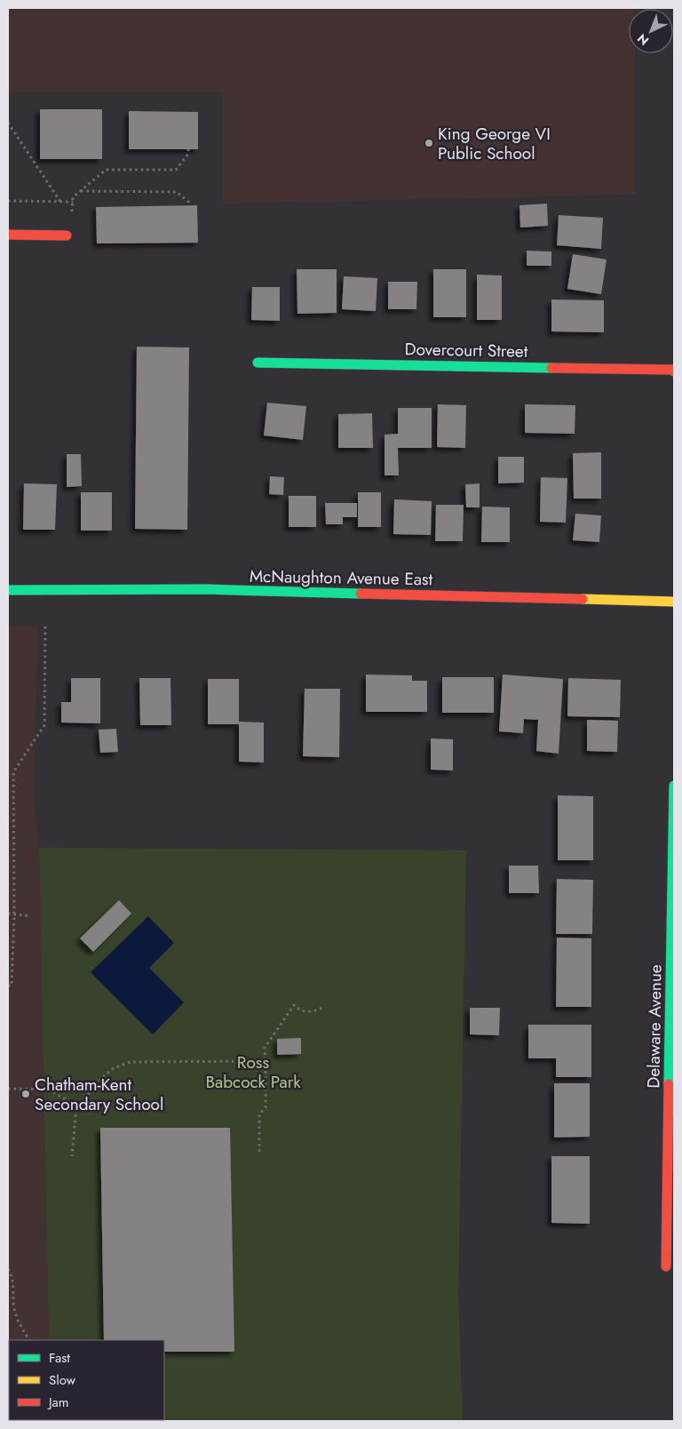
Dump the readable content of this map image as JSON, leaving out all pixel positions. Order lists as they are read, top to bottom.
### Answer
{
  "streets": {
    "street": ["Dovercourt Street", "McNaughton Avenue East", "Delaware Avenue"]
  },
  "parks": ["Ross Babcock Park"],
  "places": ["King George VI Public School", "Chatham-Kent Secondary School"],
  "legend": ["Fast", "Slow", "Jam"],
  "north": "bottom left"
}
